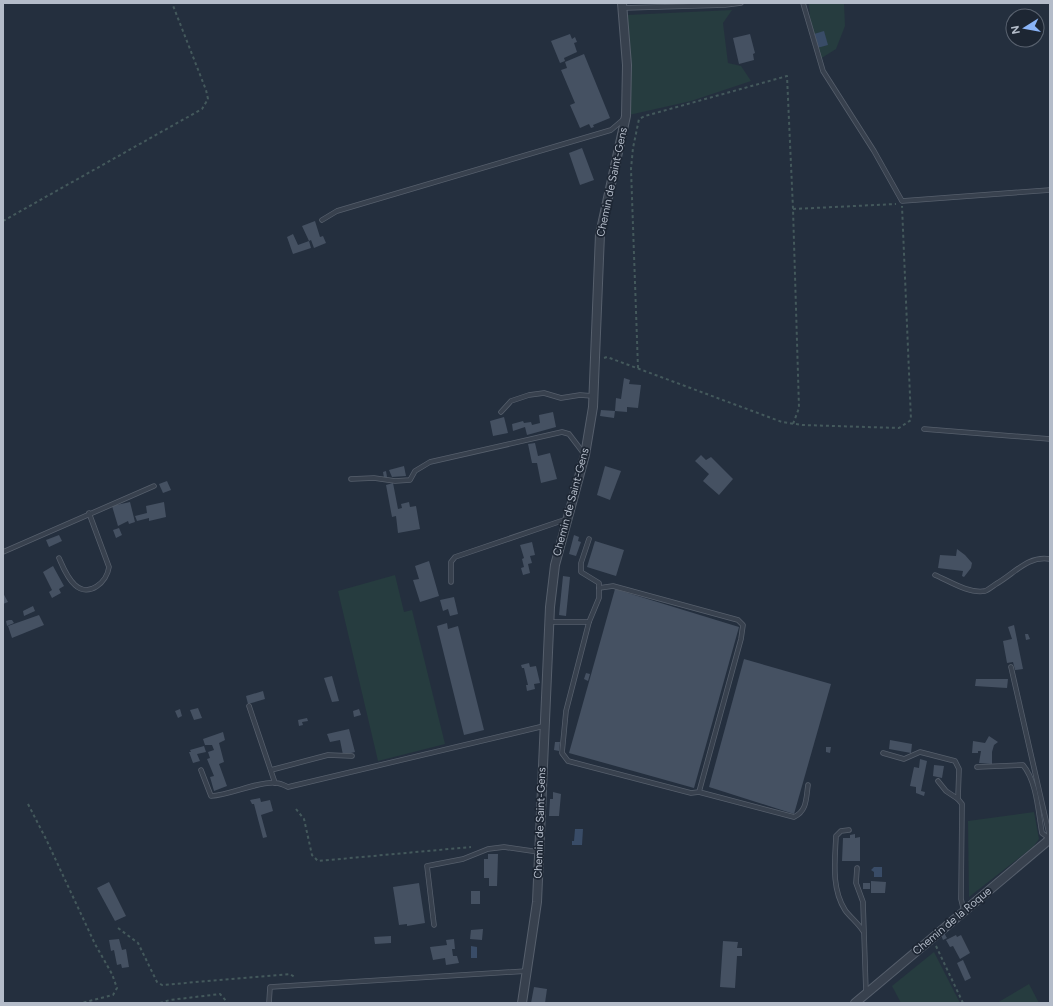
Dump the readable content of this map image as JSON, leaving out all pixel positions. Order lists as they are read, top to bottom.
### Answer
{
  "streets": {
    "street": ["Chemin de Saint-Gens", "Chemin de la Roque"]
  },
  "north": "left"
}
